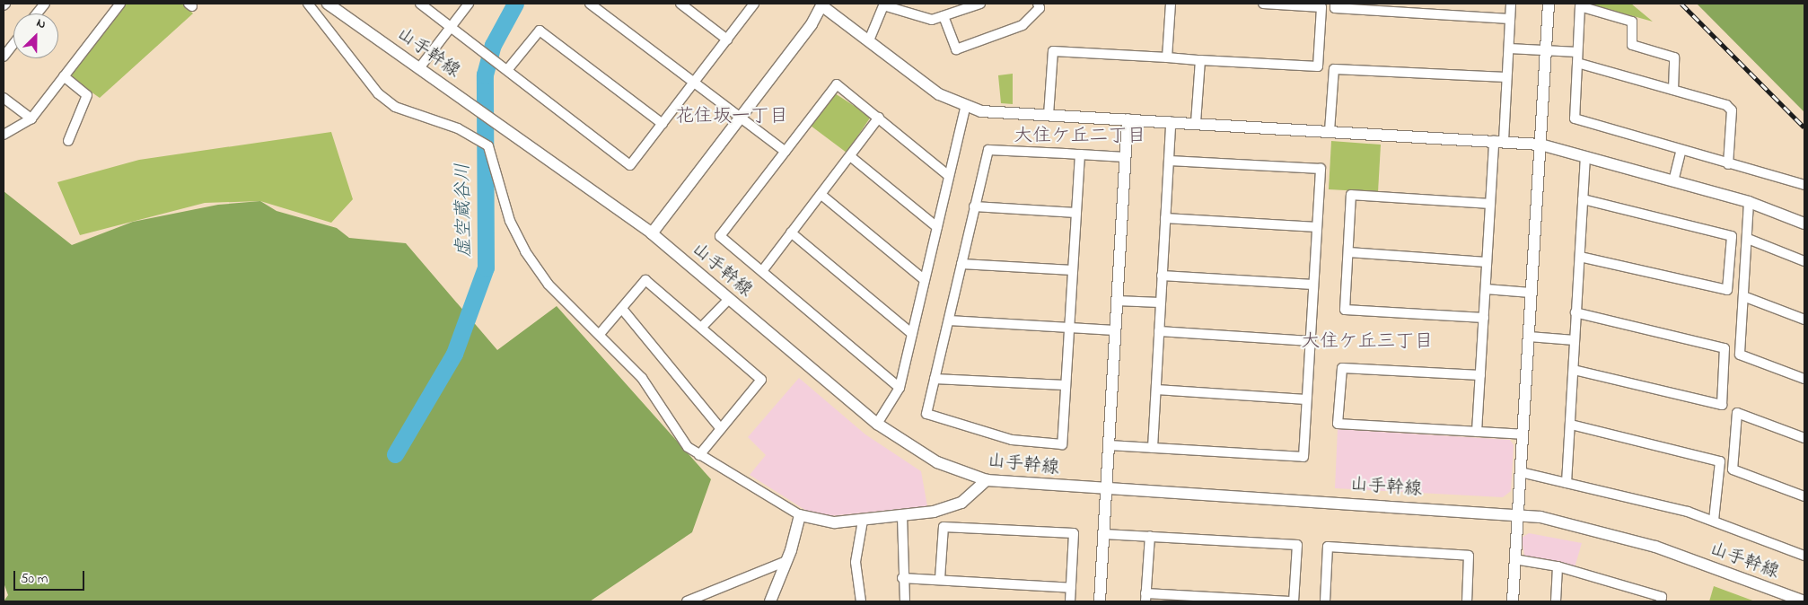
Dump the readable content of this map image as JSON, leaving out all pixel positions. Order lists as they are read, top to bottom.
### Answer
{
  "streets": {
    "street": ["山手幹線"]
  },
  "districts": ["花住坂一丁目", "大住ケ丘二丁目", "大住ケ丘三丁目"],
  "water": ["虚空蔵谷川"],
  "scale_bar": "50 m",
  "north": "top right"
}
